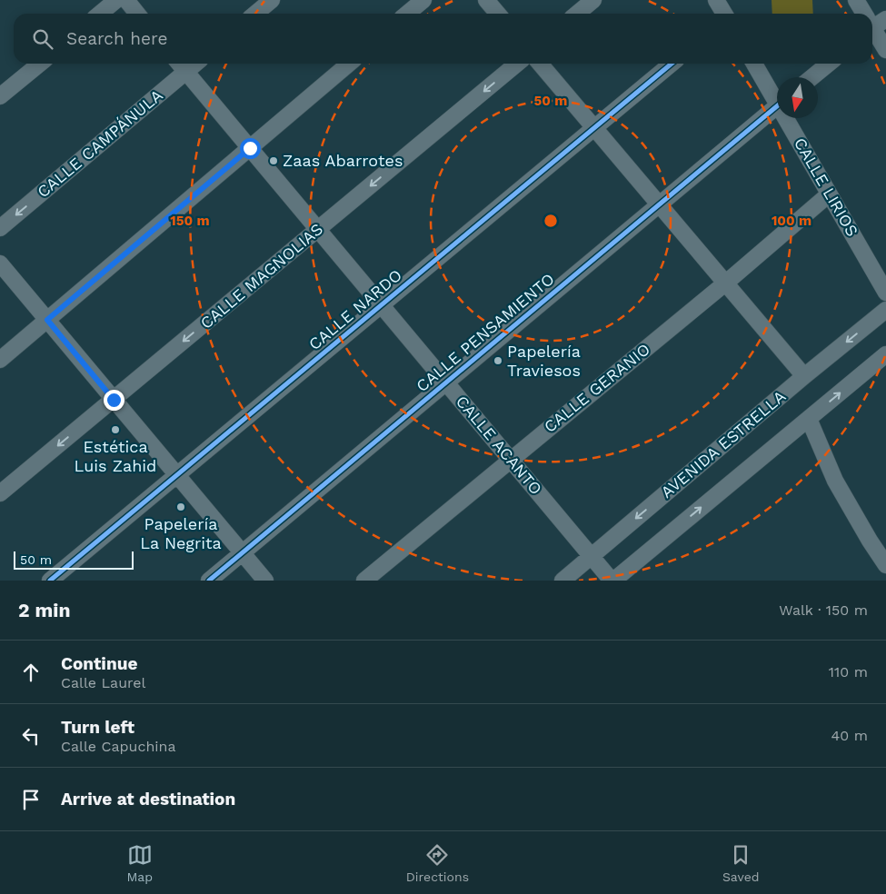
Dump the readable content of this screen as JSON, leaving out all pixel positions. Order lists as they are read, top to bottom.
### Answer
{
  "streets": {
    "street": [
      "CALLE CAMPÁNULA",
      "CALLE LIRIOS",
      "CALLE MAGNOLIAS",
      "CALLE NARDO",
      "CALLE PENSAMIENTO",
      "CALLE GERANIO",
      "AVENIDA ESTRELLA",
      "CALLE ACANTO"
    ]
  },
  "crossings": [
    ["CALLE CAMPÁNULA", "CALLE ACANTO"],
    ["CALLE LIRIOS", "CALLE GERANIO"],
    ["CALLE MAGNOLIAS", "CALLE ACANTO"],
    ["CALLE NARDO", "CALLE ACANTO"],
    ["CALLE PENSAMIENTO", "CALLE ACANTO"],
    ["CALLE GERANIO", "CALLE ACANTO"],
    ["AVENIDA ESTRELLA", "CALLE ACANTO"]
  ],
  "places": [
    "Zaas Abarrotes",
    "Papelería Traviesos",
    "Estética Luis Zahid",
    "Papelería La Negrita"
  ],
  "scale_bar": "50 m",
  "north": "bottom",
  "page": {
    "search": "Search here",
    "scale": "50 m",
    "heading": ["2 min", "Walk · 150 m"],
    "list": [
      ["Continue", "Calle Laurel", "110 m"],
      ["Turn left", "Calle Capuchina", "40 m"],
      "Arrive at destination"
    ],
    "nav": ["Map", "Directions", "Saved"]
  },
  "rings": ["50 m", "100 m", "150 m"]
}
